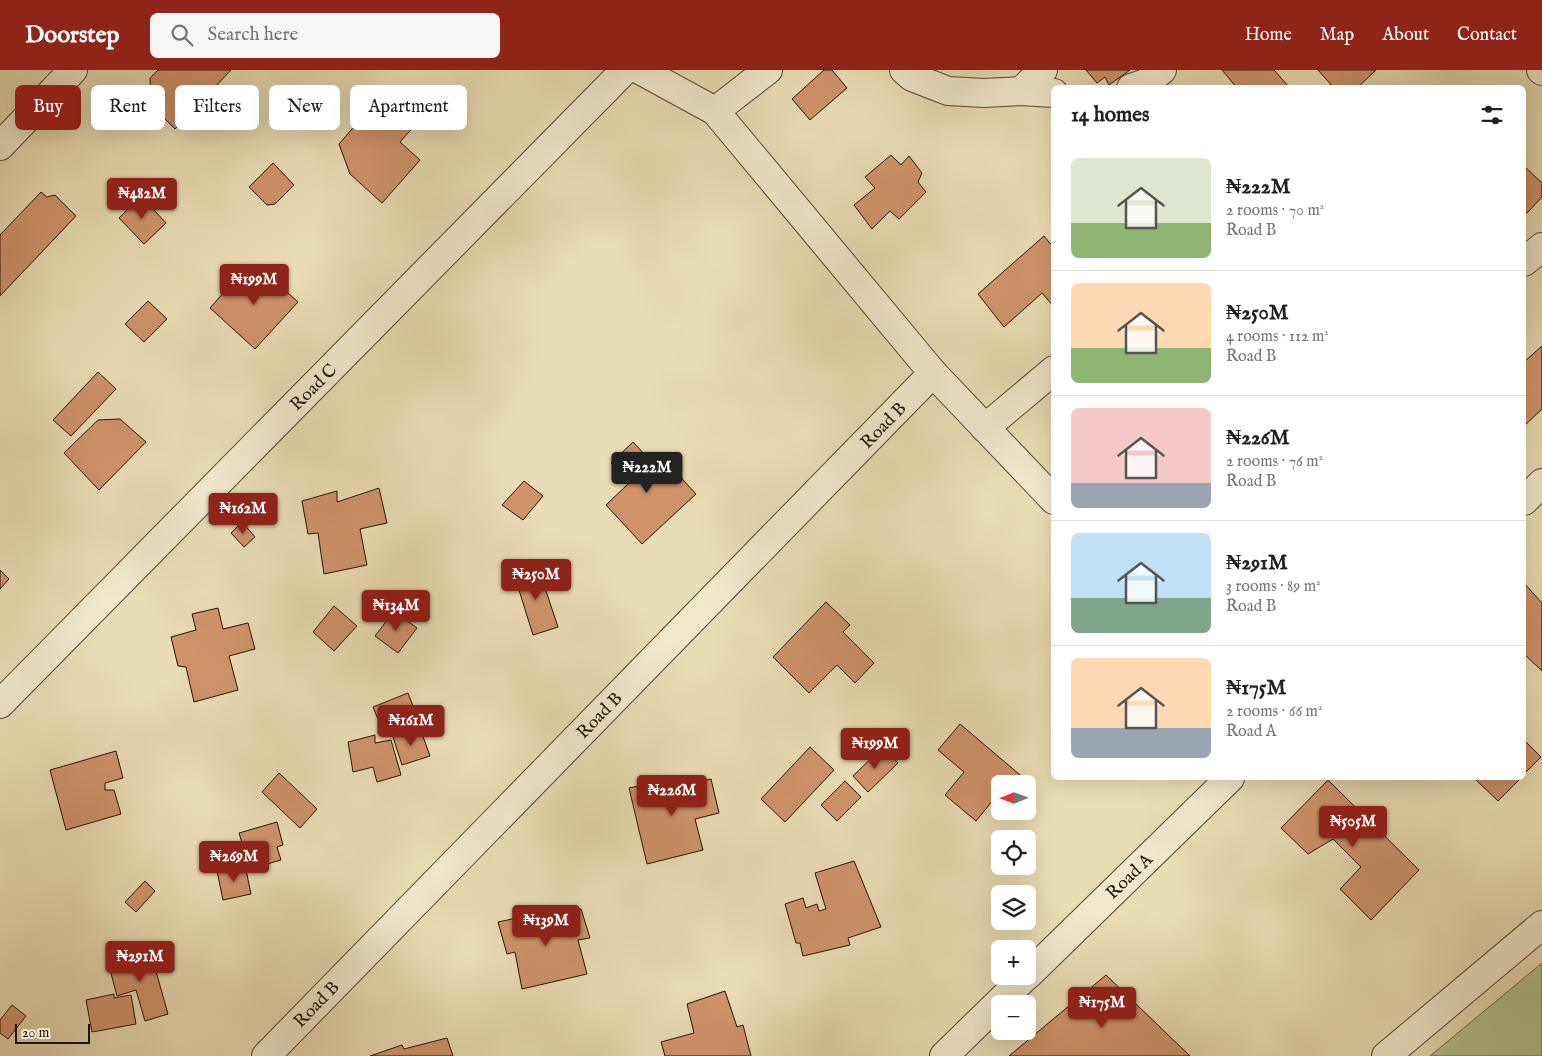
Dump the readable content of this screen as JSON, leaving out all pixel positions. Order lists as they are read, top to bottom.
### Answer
{
  "streets": {
    "street": ["Road C", "Road B", "Road A"]
  },
  "scale_bar": "20 m",
  "north": "left",
  "page": {
    "header": "Doorstep",
    "search": "Search here",
    "nav": [
      "Home",
      "Map",
      "About",
      "Contact"
    ],
    "chip": [
      "Buy",
      "Rent",
      "Filters",
      "New",
      "Apartment"
    ],
    "heading": "14 homes",
    "list": [
      {
        "name": "₦222M",
        "note": "2 rooms · 70 m² · Road B"
      },
      {
        "name": "₦250M",
        "note": "4 rooms · 112 m² · Road B"
      },
      {
        "name": "₦226M",
        "note": "2 rooms · 76 m² · Road B"
      },
      {
        "name": "₦291M",
        "note": "3 rooms · 89 m² · Road B"
      },
      {
        "name": "₦175M",
        "note": "2 rooms · 66 m² · Road A"
      }
    ],
    "price": [
      "₦482M",
      "₦199M",
      "₦222M",
      "₦162M",
      "₦250M",
      "₦134M",
      "₦161M",
      "₦199M",
      "₦226M",
      "₦505M",
      "₦269M",
      "₦139M",
      "₦291M",
      "₦175M"
    ],
    "map_buttons": ["+", "−"],
    "scale": "20 m"
  }
}
